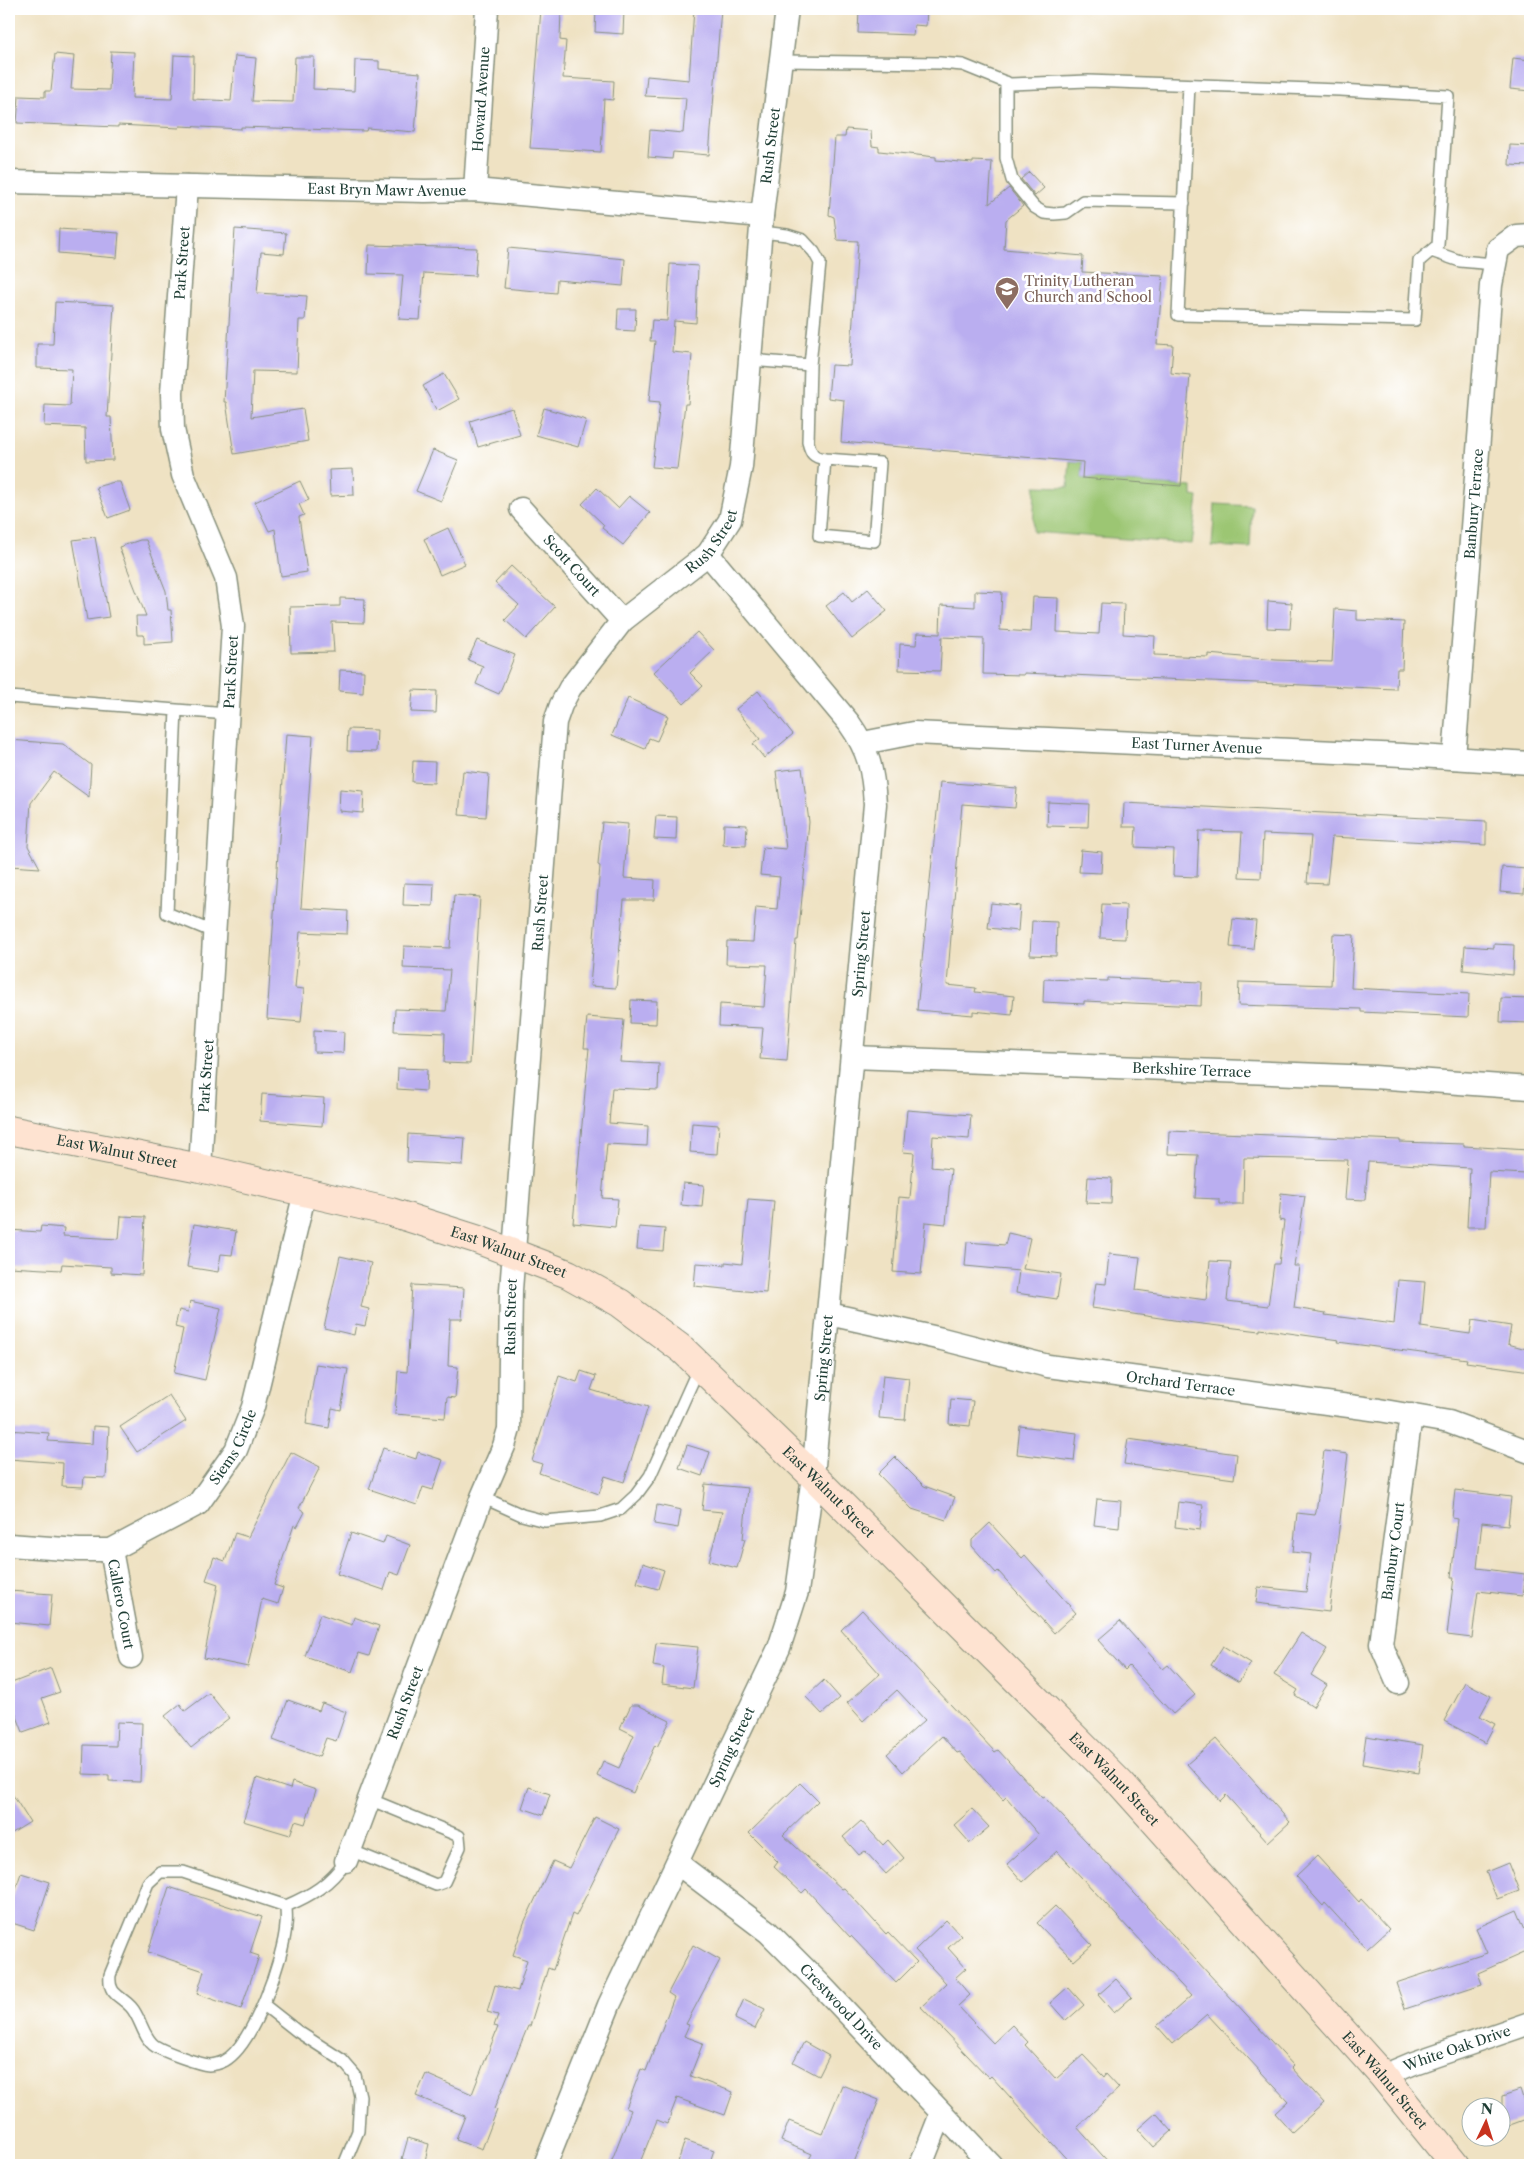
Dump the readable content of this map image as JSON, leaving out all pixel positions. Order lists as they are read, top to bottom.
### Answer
{
  "streets": {
    "street": [
      "Howard Avenue",
      "Rush Street",
      "East Bryn Mawr Avenue",
      "Park Street",
      "Banbury Terrace",
      "Scott Court",
      "East Turner Avenue",
      "Spring Street",
      "Berkshire Terrace",
      "East Walnut Street",
      "Orchard Terrace",
      "Siems Circle",
      "Banbury Court",
      "Callero Court",
      "Crestwood Drive",
      "White Oak Drive"
    ]
  },
  "crossings": [
    ["Howard Avenue", "East Bryn Mawr Avenue"],
    ["Rush Street", "East Bryn Mawr Avenue"],
    ["Rush Street", "Scott Court"],
    ["Rush Street", "Spring Street"],
    ["Rush Street", "East Walnut Street"],
    ["East Bryn Mawr Avenue", "Park Street"],
    ["Park Street", "East Walnut Street"],
    ["Banbury Terrace", "East Turner Avenue"],
    ["East Turner Avenue", "Spring Street"],
    ["Spring Street", "Berkshire Terrace"],
    ["Spring Street", "East Walnut Street"],
    ["Spring Street", "Orchard Terrace"],
    ["Spring Street", "Crestwood Drive"],
    ["East Walnut Street", "Siems Circle"],
    ["East Walnut Street", "White Oak Drive"],
    ["Orchard Terrace", "Banbury Court"],
    ["Siems Circle", "Callero Court"]
  ],
  "places": {
    "school or university": ["Trinity Lutheran Church and School"]
  },
  "north": "top"
}
